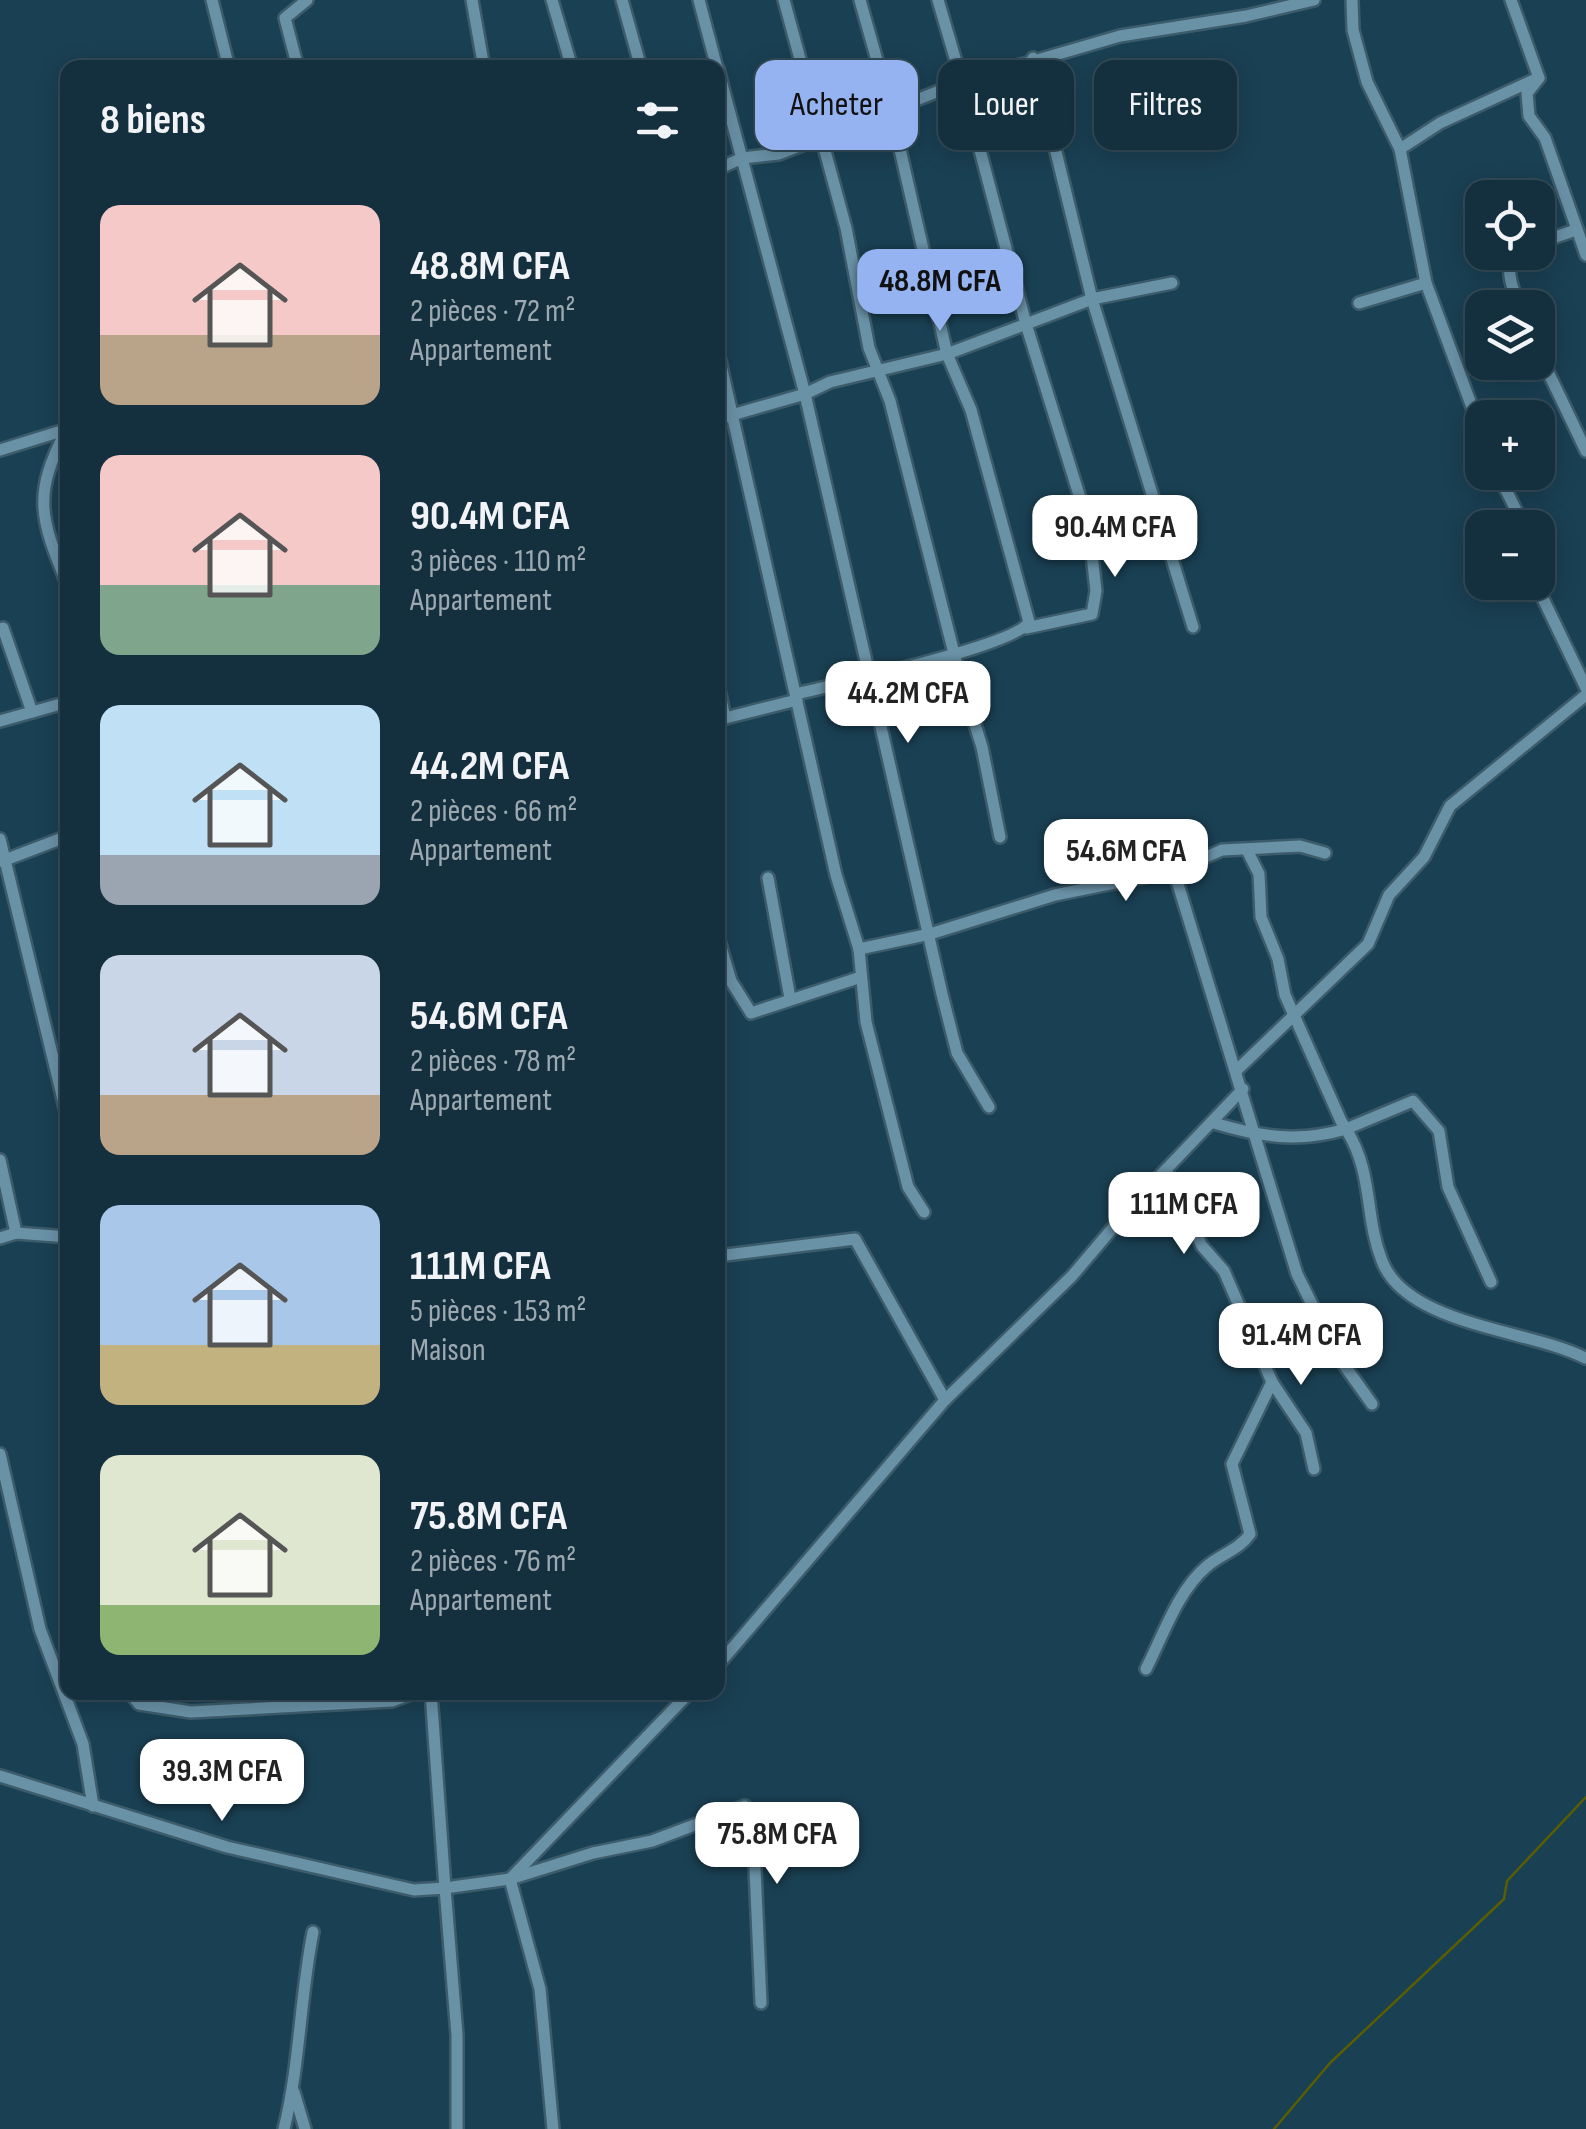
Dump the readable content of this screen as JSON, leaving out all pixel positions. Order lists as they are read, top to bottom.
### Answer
{
  "page": {
    "chip": ["Acheter", "Louer", "Filtres"],
    "heading": "8 biens",
    "map_buttons": ["+", "−"],
    "list": [
      {
        "name": "48.8M CFA",
        "note": "2 pièces · 72 m² · Appartement"
      },
      {
        "name": "90.4M CFA",
        "note": "3 pièces · 110 m² · Appartement"
      },
      {
        "name": "44.2M CFA",
        "note": "2 pièces · 66 m² · Appartement"
      },
      {
        "name": "54.6M CFA",
        "note": "2 pièces · 78 m² · Appartement"
      },
      {
        "name": "111M CFA",
        "note": "5 pièces · 153 m² · Maison"
      },
      {
        "name": "75.8M CFA",
        "note": "2 pièces · 76 m² · Appartement"
      }
    ],
    "price": [
      "48.8M CFA",
      "90.4M CFA",
      "44.2M CFA",
      "54.6M CFA",
      "111M CFA",
      "91.4M CFA",
      "39.3M CFA",
      "75.8M CFA"
    ]
  }
}
